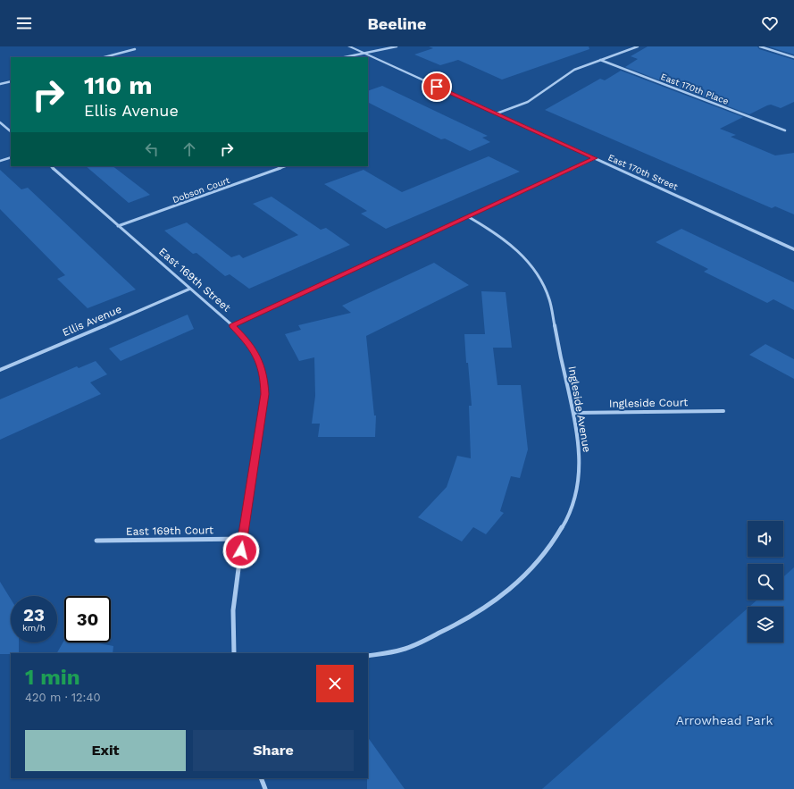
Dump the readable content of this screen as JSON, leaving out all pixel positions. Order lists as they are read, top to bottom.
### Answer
{
  "streets": {
    "street": [
      "East 170th Place",
      "East 170th Street",
      "Dobson Court",
      "East 169th Street",
      "Ellis Avenue",
      "Ingleside Court",
      "Ingleside Avenue",
      "East 169th Court"
    ]
  },
  "crossings": [
    ["Dobson Court", "East 169th Street"],
    ["East 169th Street", "Ellis Avenue"],
    ["East 169th Street", "East 169th Court"],
    ["Ingleside Court", "Ingleside Avenue"]
  ],
  "parks": ["Arrowhead Park"],
  "page": {
    "header": "Beeline",
    "turn": ["110 m", "Ellis Avenue"],
    "speed": "23 km/h",
    "limit": "30",
    "heading": ["1 min", "420 m · 12:40"],
    "buttons": ["Exit", "Share"]
  }
}
